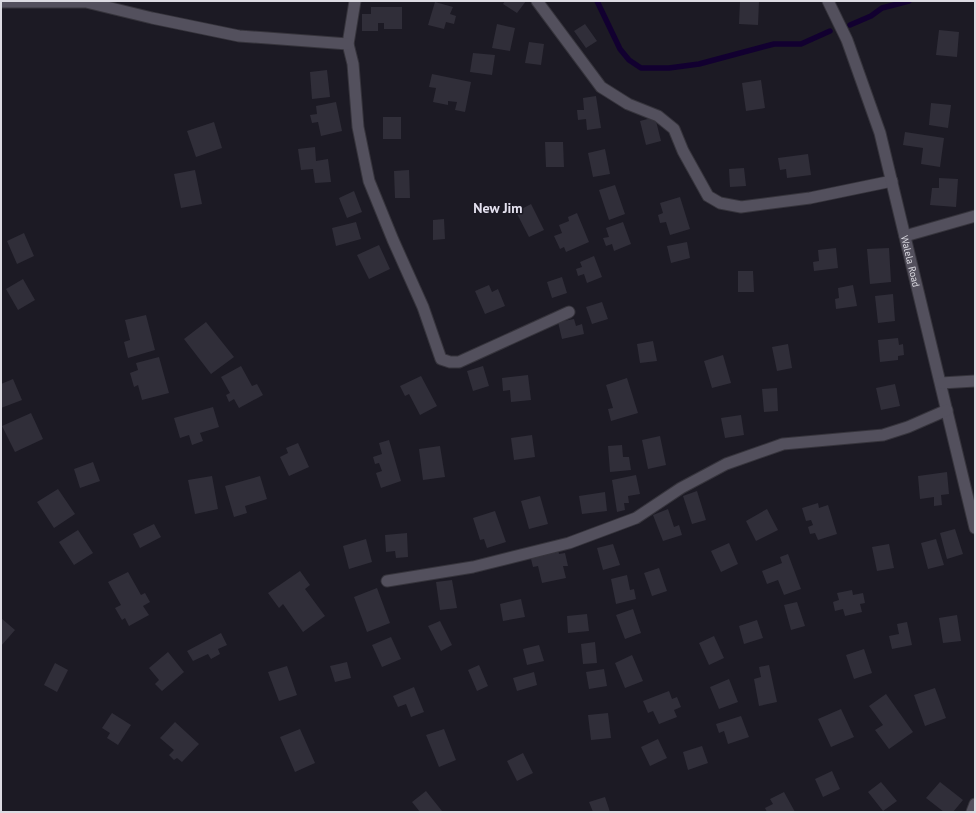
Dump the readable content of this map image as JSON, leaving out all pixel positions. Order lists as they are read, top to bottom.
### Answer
{
  "streets": {
    "street": ["Walela Road"]
  },
  "districts": ["New Jim"]
}
